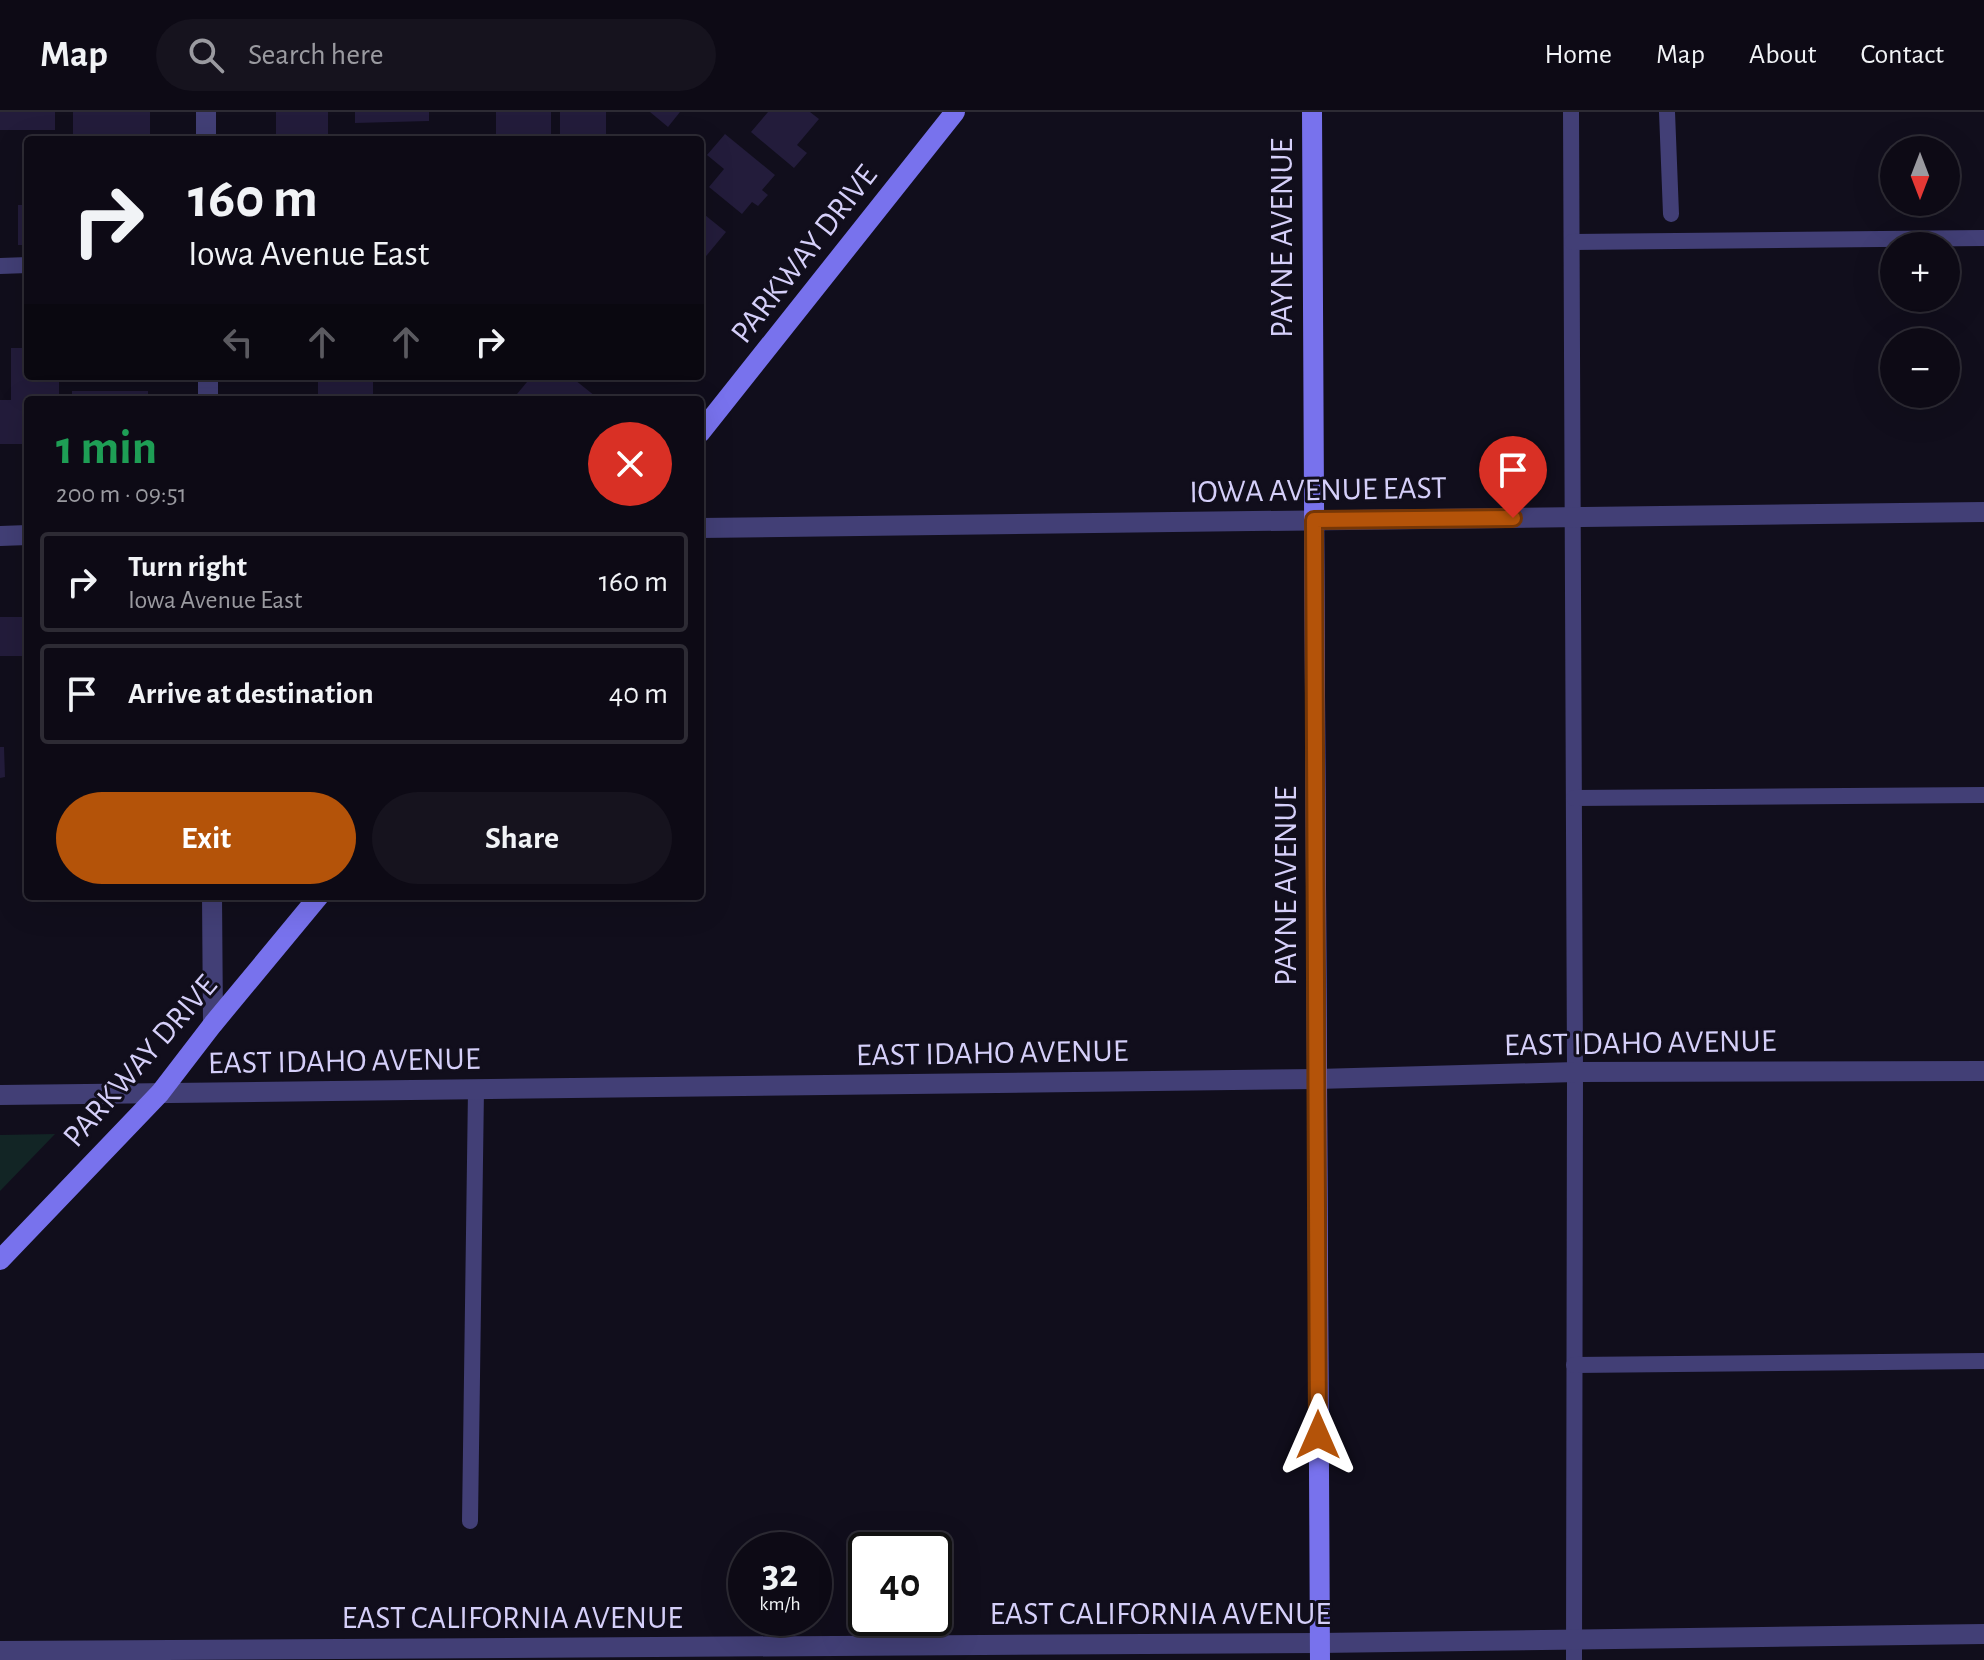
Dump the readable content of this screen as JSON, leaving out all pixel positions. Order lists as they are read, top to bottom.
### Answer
{
  "streets": {
    "street": [
      "PAYNE AVENUE",
      "PARKWAY DRIVE",
      "IOWA AVENUE EAST",
      "EAST IDAHO AVENUE",
      "EAST CALIFORNIA AVENUE"
    ]
  },
  "crossings": [
    ["PAYNE AVENUE", "IOWA AVENUE EAST"],
    ["PAYNE AVENUE", "EAST IDAHO AVENUE"],
    ["PAYNE AVENUE", "EAST CALIFORNIA AVENUE"],
    ["PARKWAY DRIVE", "EAST IDAHO AVENUE"]
  ],
  "north": "bottom",
  "page": {
    "header": "Map",
    "search": "Search here",
    "nav": [
      "Home",
      "Map",
      "About",
      "Contact"
    ],
    "map_buttons": ["+", "−"],
    "turn": ["160 m", "Iowa Avenue East"],
    "heading": ["1 min", "200 m · 09:51"],
    "list": [
      {
        "name": "Turn right",
        "note": "Iowa Avenue East",
        "value": "160 m"
      },
      {
        "name": "Arrive at destination",
        "value": "40 m"
      }
    ],
    "buttons": ["Exit", "Share"],
    "speed": "32 km/h",
    "limit": "40"
  }
}
